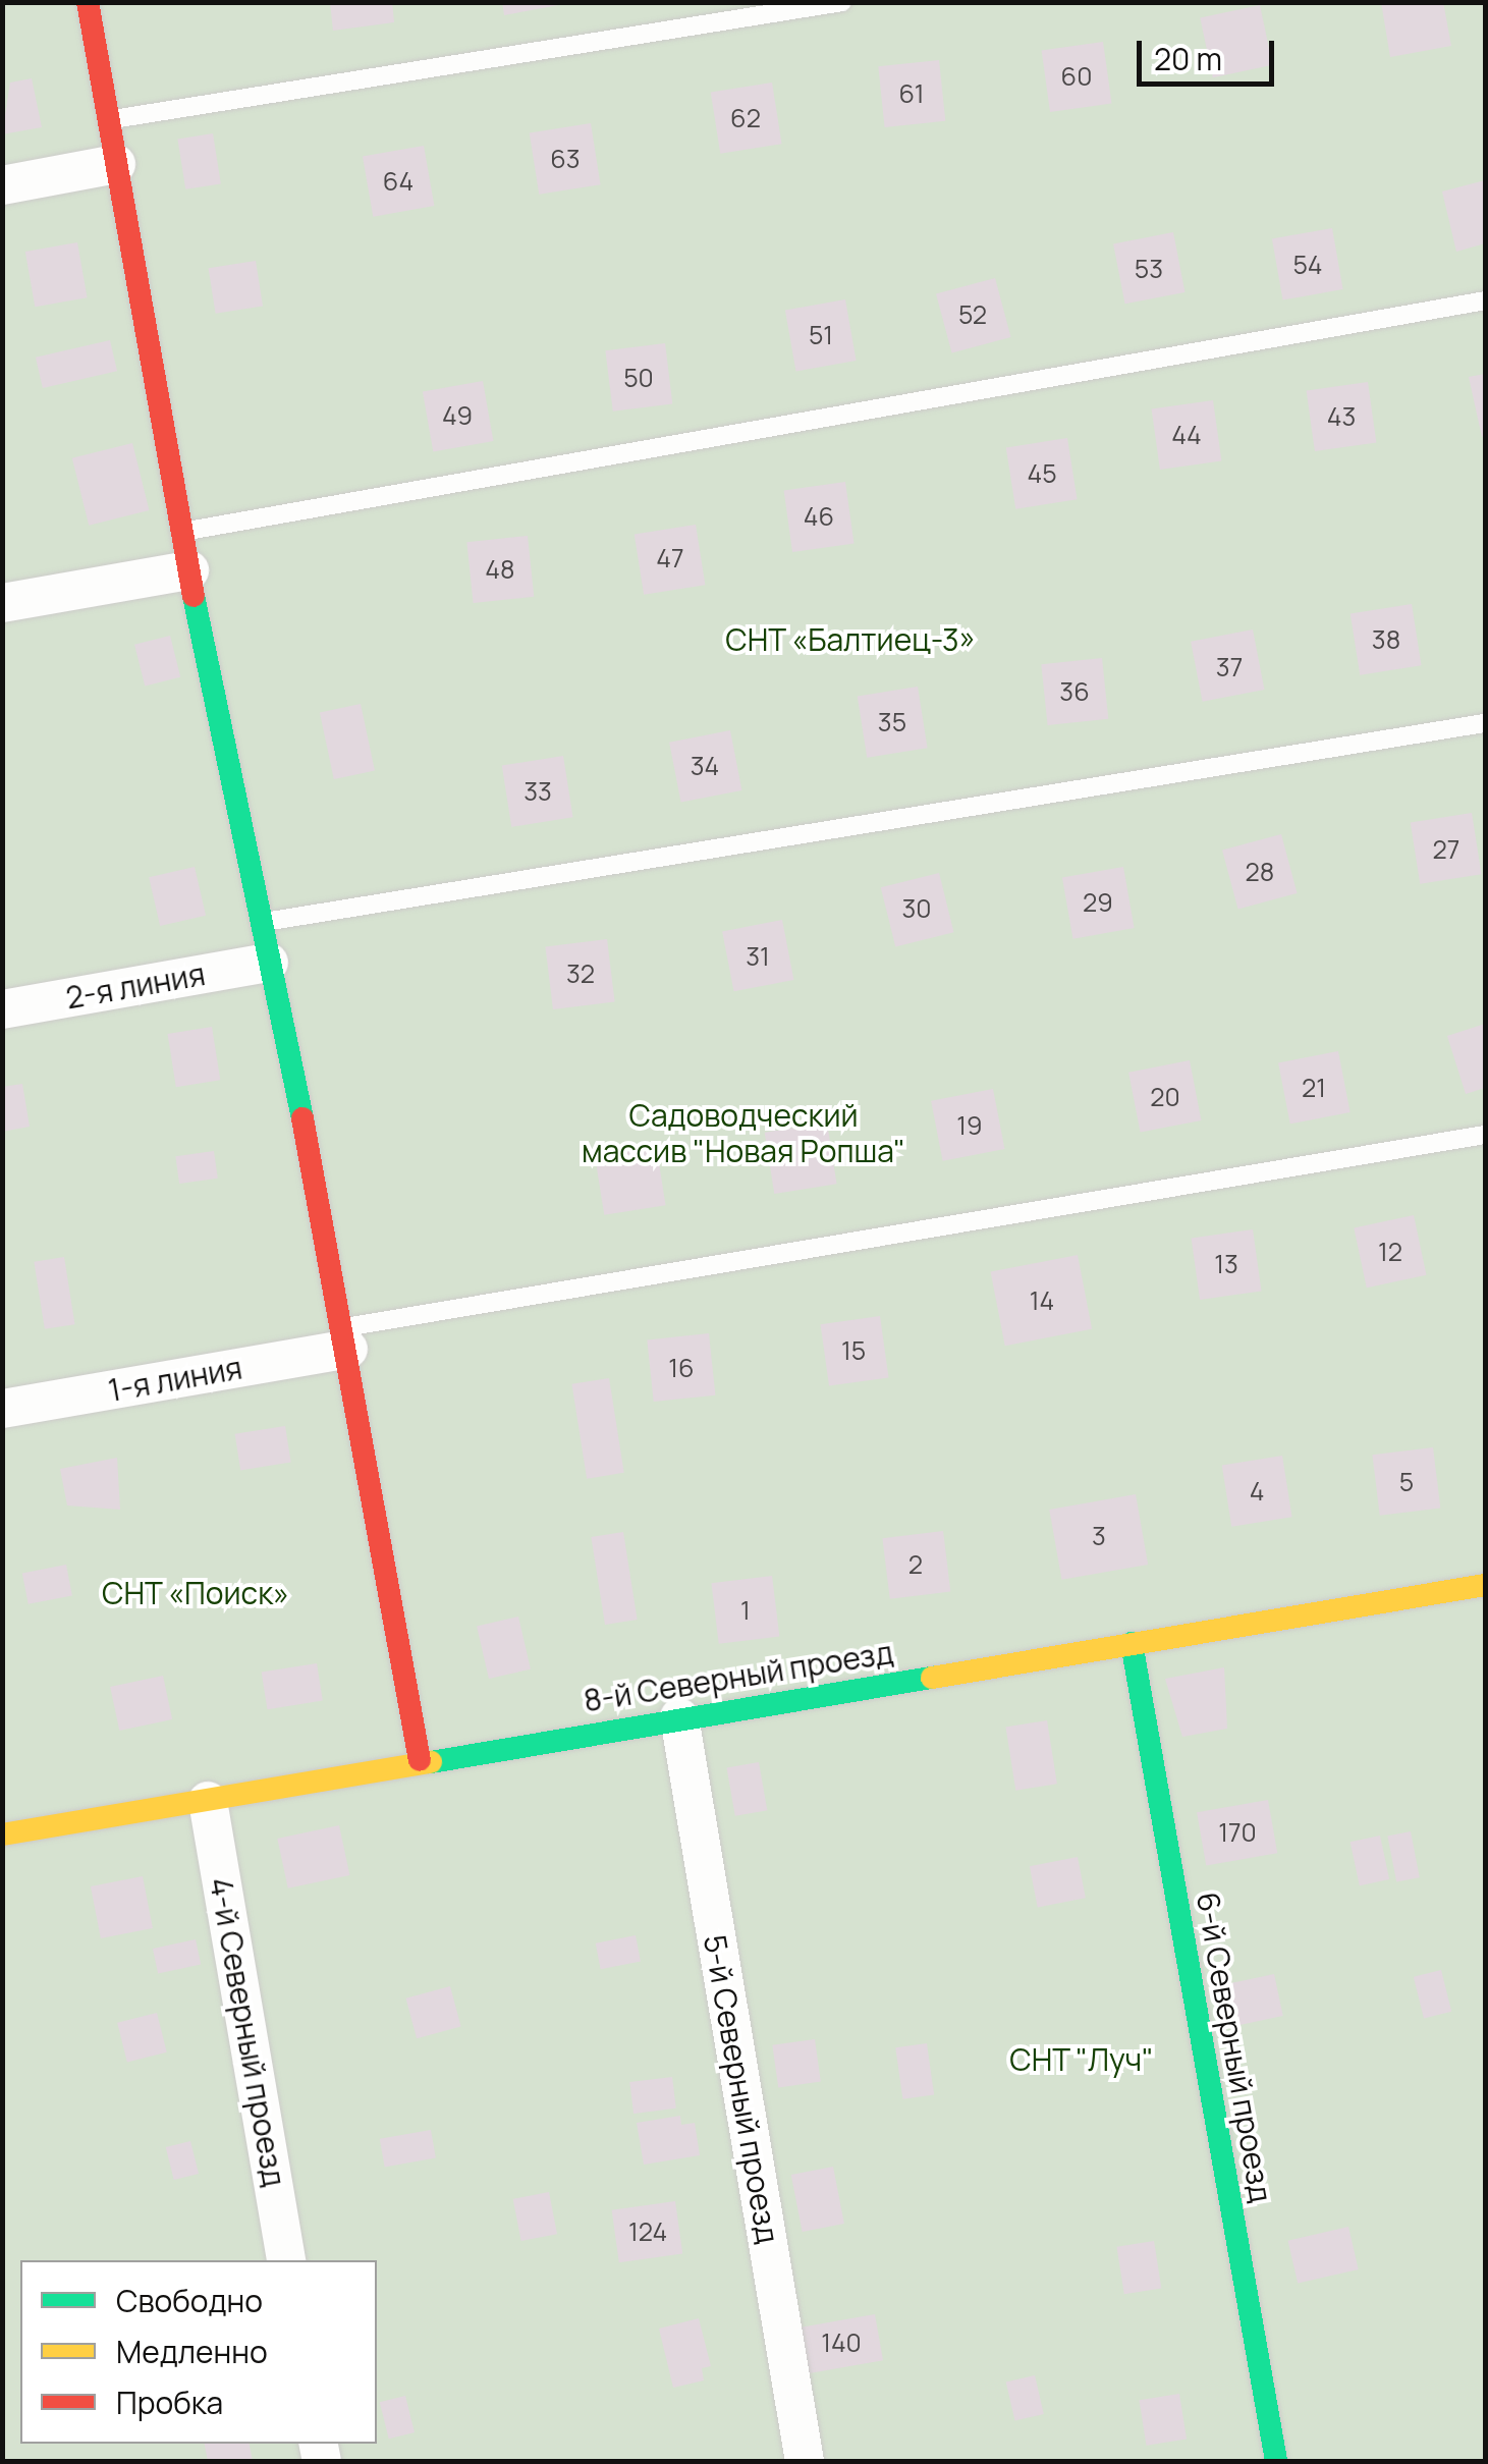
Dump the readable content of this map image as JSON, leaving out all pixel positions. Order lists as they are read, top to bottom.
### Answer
{
  "streets": {
    "street": [
      "2-я линия",
      "1-я линия",
      "8-й Северный проезд",
      "4-й Северный проезд",
      "6-й Северный проезд",
      "5-й Северный проезд"
    ]
  },
  "crossings": [
    ["8-й Северный проезд", "4-й Северный проезд"],
    ["8-й Северный проезд", "6-й Северный проезд"],
    ["8-й Северный проезд", "5-й Северный проезд"]
  ],
  "parks": [
    "СНТ «Балтиец-3»",
    "Садоводческий массив \"Новая Ропша\"",
    "СНТ «Поиск»",
    "СНТ \"Луч\""
  ],
  "house_numbers": [
    "60",
    "61",
    "62",
    "63",
    "64",
    "54",
    "53",
    "52",
    "51",
    "50",
    "49",
    "43",
    "44",
    "45",
    "46",
    "47",
    "48",
    "38",
    "37",
    "36",
    "35",
    "34",
    "33",
    "27",
    "28",
    "29",
    "30",
    "31",
    "32",
    "21",
    "20",
    "19",
    "12",
    "13",
    "14",
    "15",
    "16",
    "5",
    "4",
    "3",
    "2",
    "1",
    "170",
    "124",
    "140"
  ],
  "legend": ["Свободно", "Медленно", "Пробка"],
  "scale_bar": "20 m"
}
